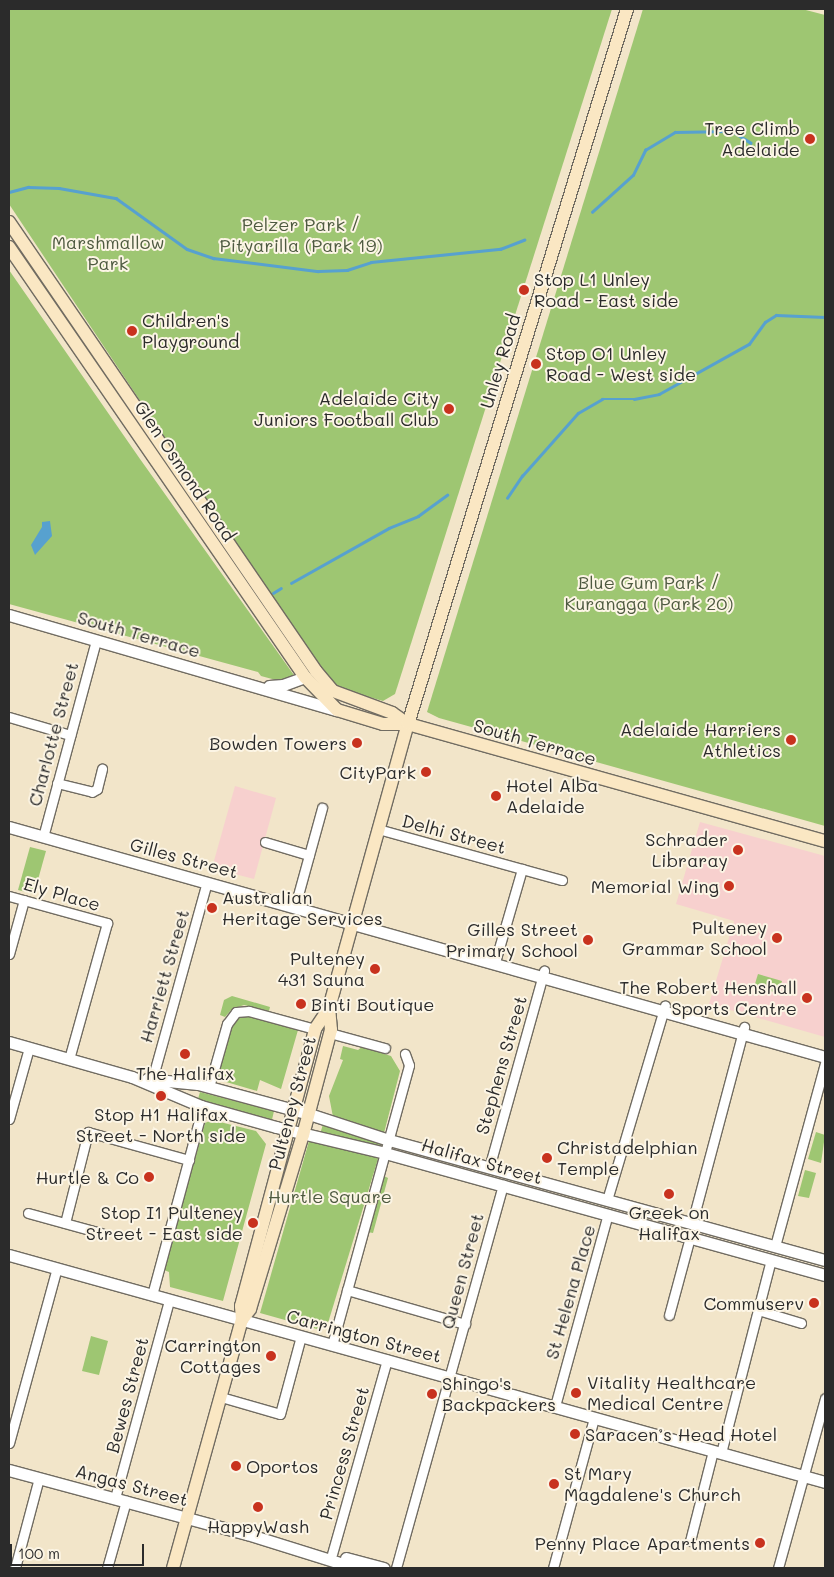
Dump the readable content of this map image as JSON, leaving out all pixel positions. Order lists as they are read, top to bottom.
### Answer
{
  "streets": {
    "main road": [
      "Unley Road",
      "Glen Osmond Road",
      "South Terrace",
      "Pulteney Street"
    ],
    "street": [
      "Charlotte Street",
      "Delhi Street",
      "Gilles Street",
      "Ely Place",
      "Harriett Street",
      "Stephens Street",
      "Halifax Street",
      "Queen Street",
      "St Helena Place",
      "Carrington Street",
      "Bewes Street",
      "Princess Street",
      "Angas Street"
    ]
  },
  "crossings": [
    ["Unley Road", "South Terrace"],
    ["Unley Road", "Pulteney Street"],
    ["Glen Osmond Road", "South Terrace"],
    ["South Terrace", "Charlotte Street"],
    ["South Terrace", "Pulteney Street"],
    ["Charlotte Street", "Gilles Street"],
    ["Delhi Street", "Gilles Street"],
    ["Delhi Street", "Pulteney Street"],
    ["Gilles Street", "Harriett Street"],
    ["Gilles Street", "Stephens Street"],
    ["Gilles Street", "Pulteney Street"],
    ["Ely Place", "Halifax Street"],
    ["Harriett Street", "Halifax Street"],
    ["Stephens Street", "Halifax Street"],
    ["Pulteney Street", "Halifax Street"],
    ["Pulteney Street", "Carrington Street"],
    ["Pulteney Street", "Angas Street"],
    ["Halifax Street", "Queen Street"],
    ["Halifax Street", "St Helena Place"],
    ["Queen Street", "Carrington Street"],
    ["St Helena Place", "Carrington Street"],
    ["Carrington Street", "Bewes Street"],
    ["Carrington Street", "Princess Street"],
    ["Bewes Street", "Angas Street"],
    ["Princess Street", "Angas Street"]
  ],
  "parks": [
    "Pelzer Park / Pityarilla (Park 19)",
    "Marshmallow Park",
    "Blue Gum Park / Kurangga (Park 20)",
    "Hurtle Square"
  ],
  "places": [
    "Tree Climb Adelaide",
    "Stop L1 Unley Road - East side",
    "Children's Playground",
    "Stop O1 Unley Road - West side",
    "Adelaide City Juniors Football Club",
    "Adelaide Harriers Athletics",
    "Bowden Towers",
    "CityPark",
    "Hotel Alba Adelaide",
    "Schrader Libraray",
    "Memorial Wing",
    "Australian Heritage Services",
    "Pulteney Grammar School",
    "Gilles Street Primary School",
    "Pulteney 431 Sauna",
    "The Robert Henshall Sports Centre",
    "Binti Boutique",
    "The Halifax",
    "Stop H1 Halifax Street - North side",
    "Christadelphian Temple",
    "Hurtle & Co",
    "Greek on Halifax",
    "Stop I1 Pulteney Street - East side",
    "Commuserv",
    "Carrington Cottages",
    "Vitality Healthcare Medical Centre",
    "Shingo's Backpackers",
    "Saracen’s Head Hotel",
    "Oportos",
    "St Mary Magdalene's Church",
    "HappyWash",
    "Penny Place Apartments"
  ],
  "scale_bar": "100 m"
}
